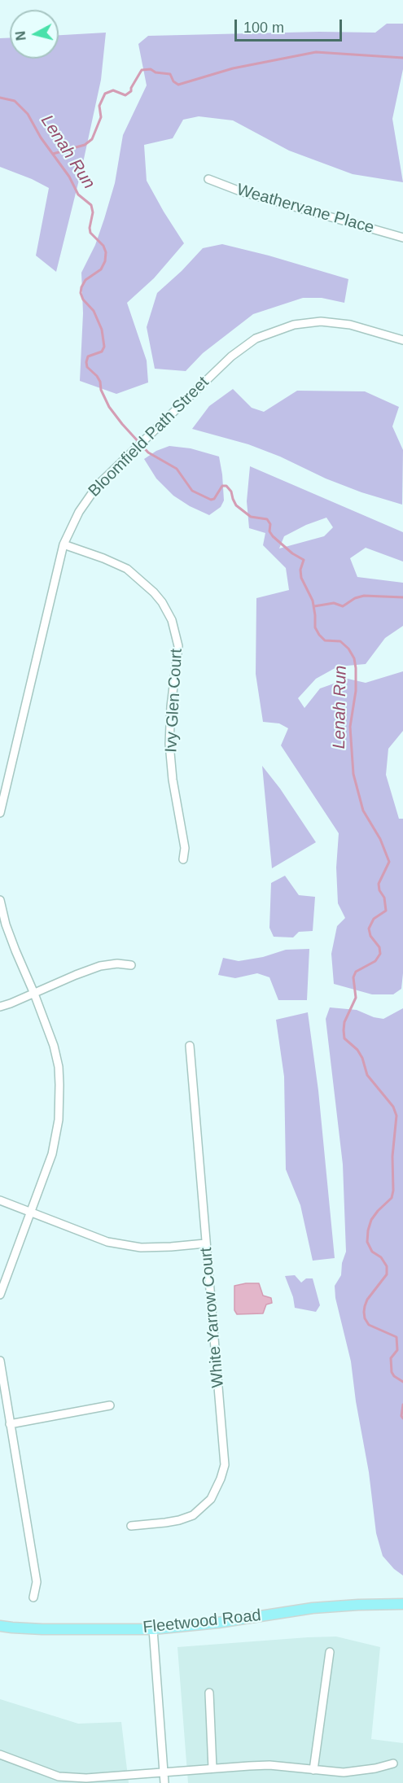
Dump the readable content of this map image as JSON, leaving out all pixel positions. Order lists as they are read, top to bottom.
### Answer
{
  "streets": {
    "main road": ["Fleetwood Road"],
    "street": [
      "Weathervane Place",
      "Bloomfield Path Street",
      "Ivy Glen Court",
      "White Yarrow Court"
    ]
  },
  "crossings": [
    ["Bloomfield Path Street", "Ivy Glen Court"]
  ],
  "water": ["Lenah Run"],
  "scale_bar": "100 m",
  "north": "left"
}
